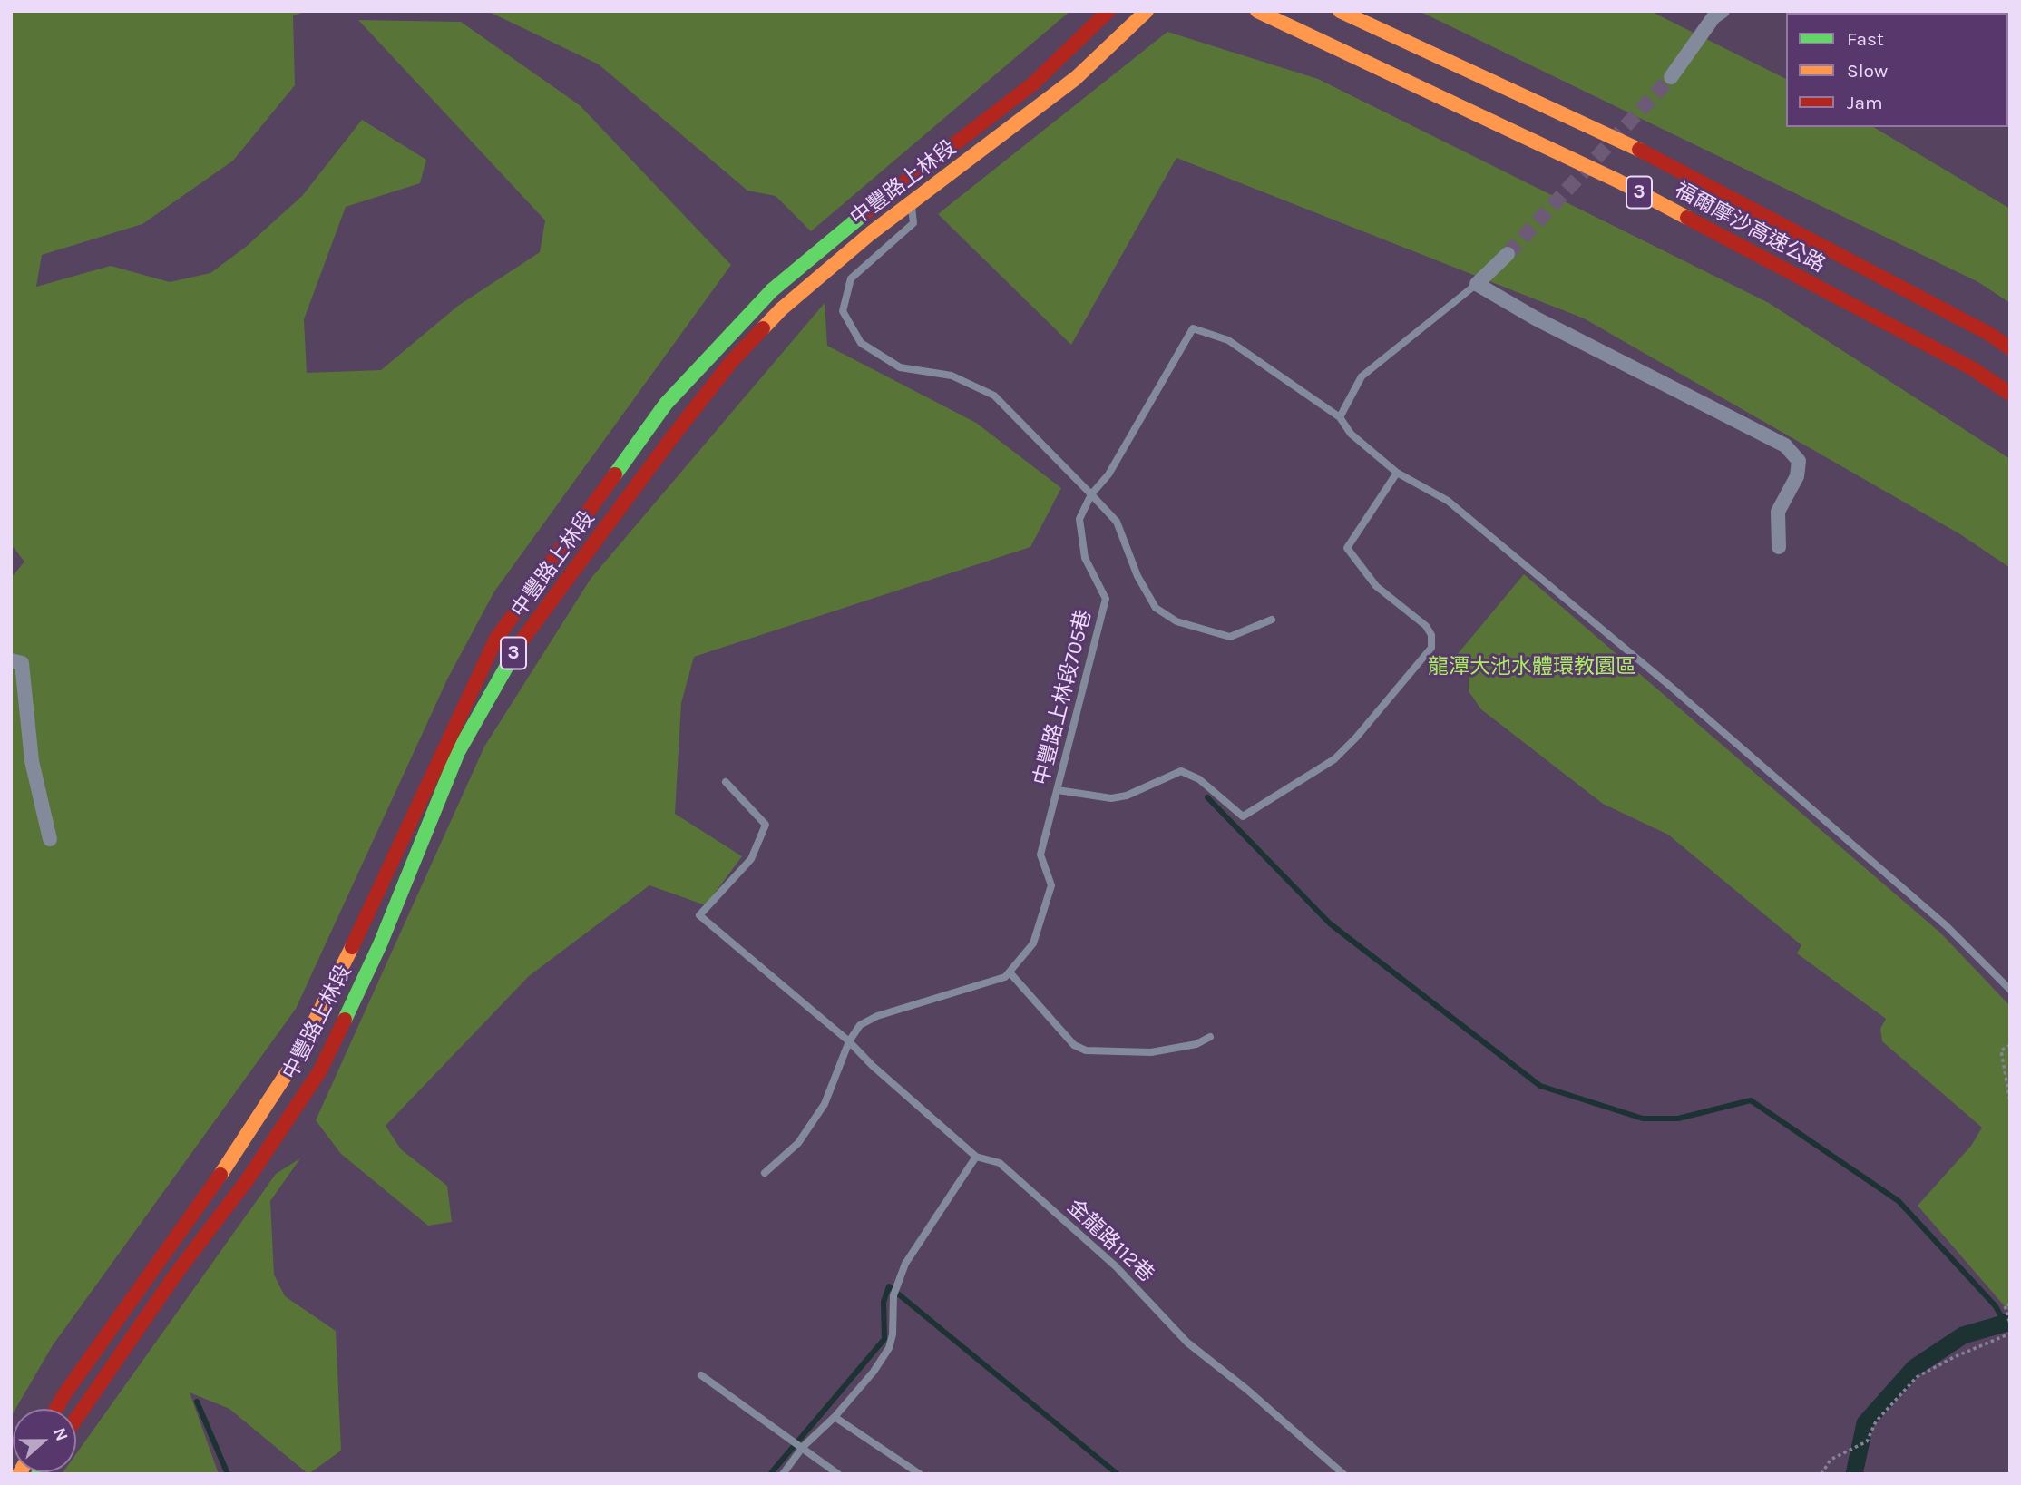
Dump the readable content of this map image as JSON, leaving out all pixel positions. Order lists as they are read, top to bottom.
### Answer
{
  "streets": {
    "main road": ["中豐路上林段", "3", "福爾摩沙高速公路"],
    "lane": ["中豐路上林段705巷", "金龍路112巷"]
  },
  "parks": ["龍潭大池水體環教園區"],
  "legend": ["Fast", "Slow", "Jam"],
  "north": "right"
}
